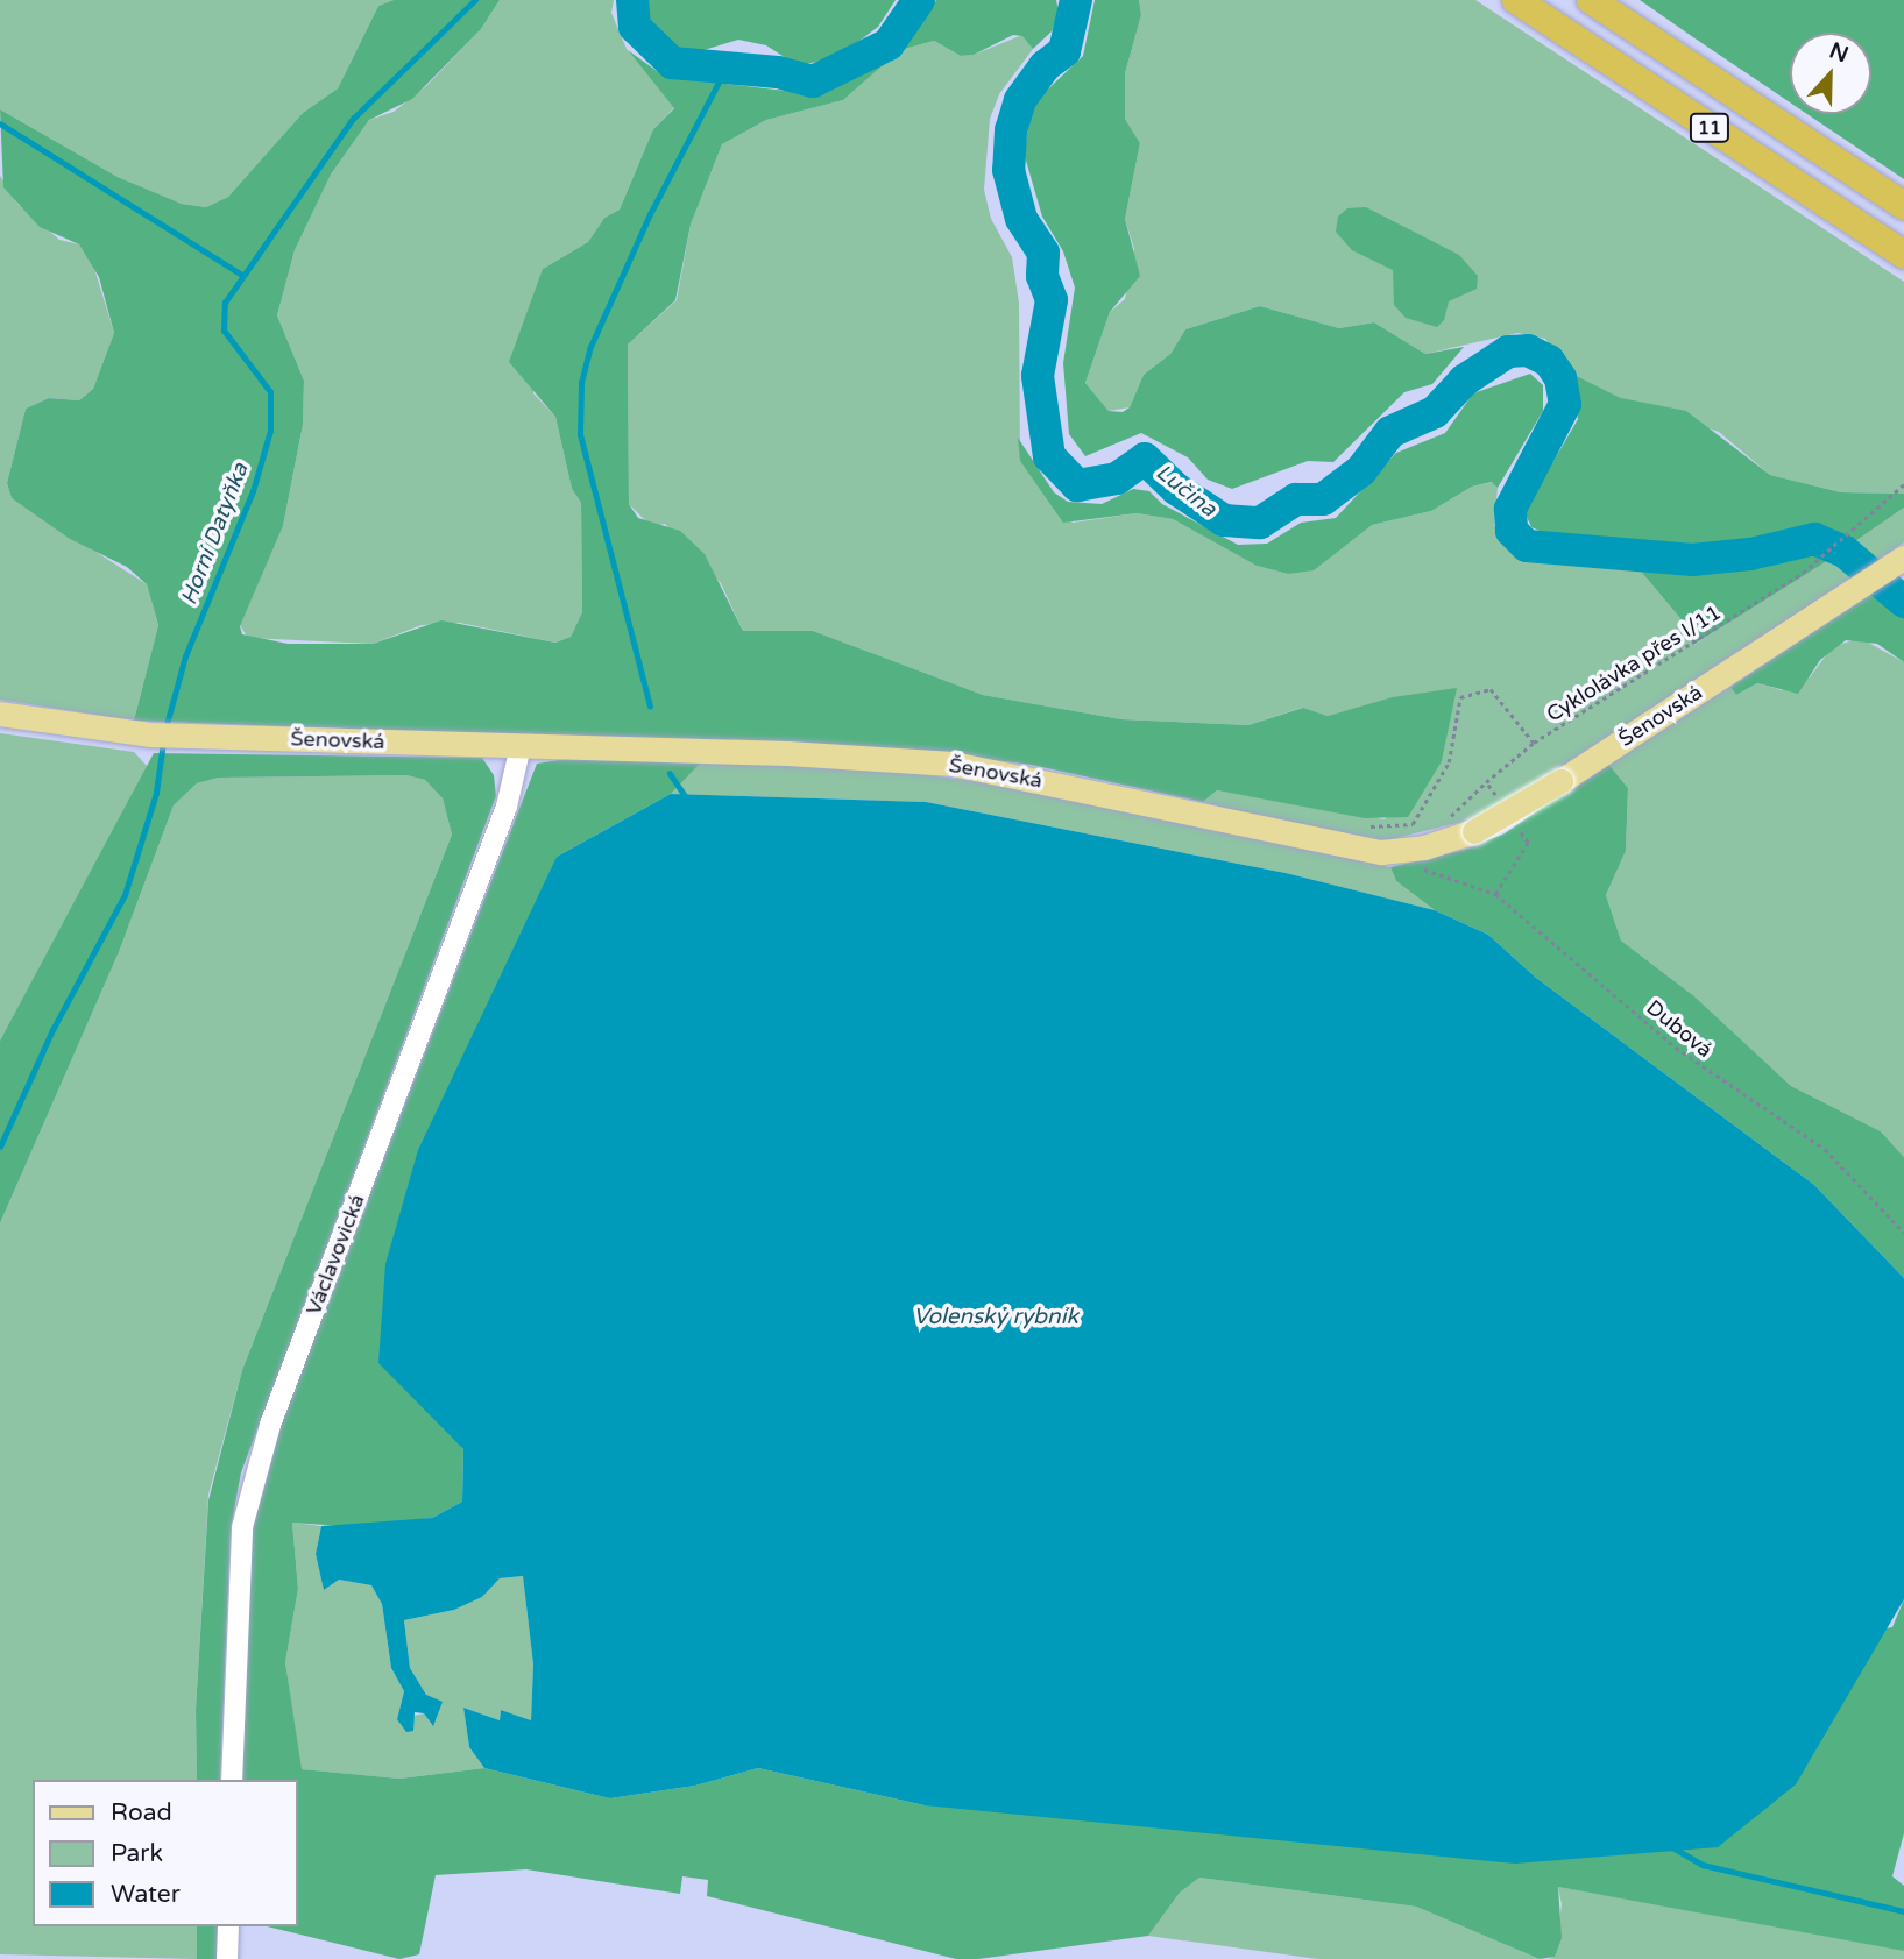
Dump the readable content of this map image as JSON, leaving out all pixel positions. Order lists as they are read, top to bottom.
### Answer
{
  "streets": {
    "highway": ["11"],
    "main road": ["Šenovská"],
    "street": ["Václavovická"],
    "path": ["Cyklolávka přes I/11", "Dubová"]
  },
  "crossings": [
    ["Šenovská", "Václavovická"]
  ],
  "water": ["Lučina", "Horní Datyňka", "Volenský rybník"],
  "legend": ["Road", "Park", "Water"],
  "north": "top"
}
